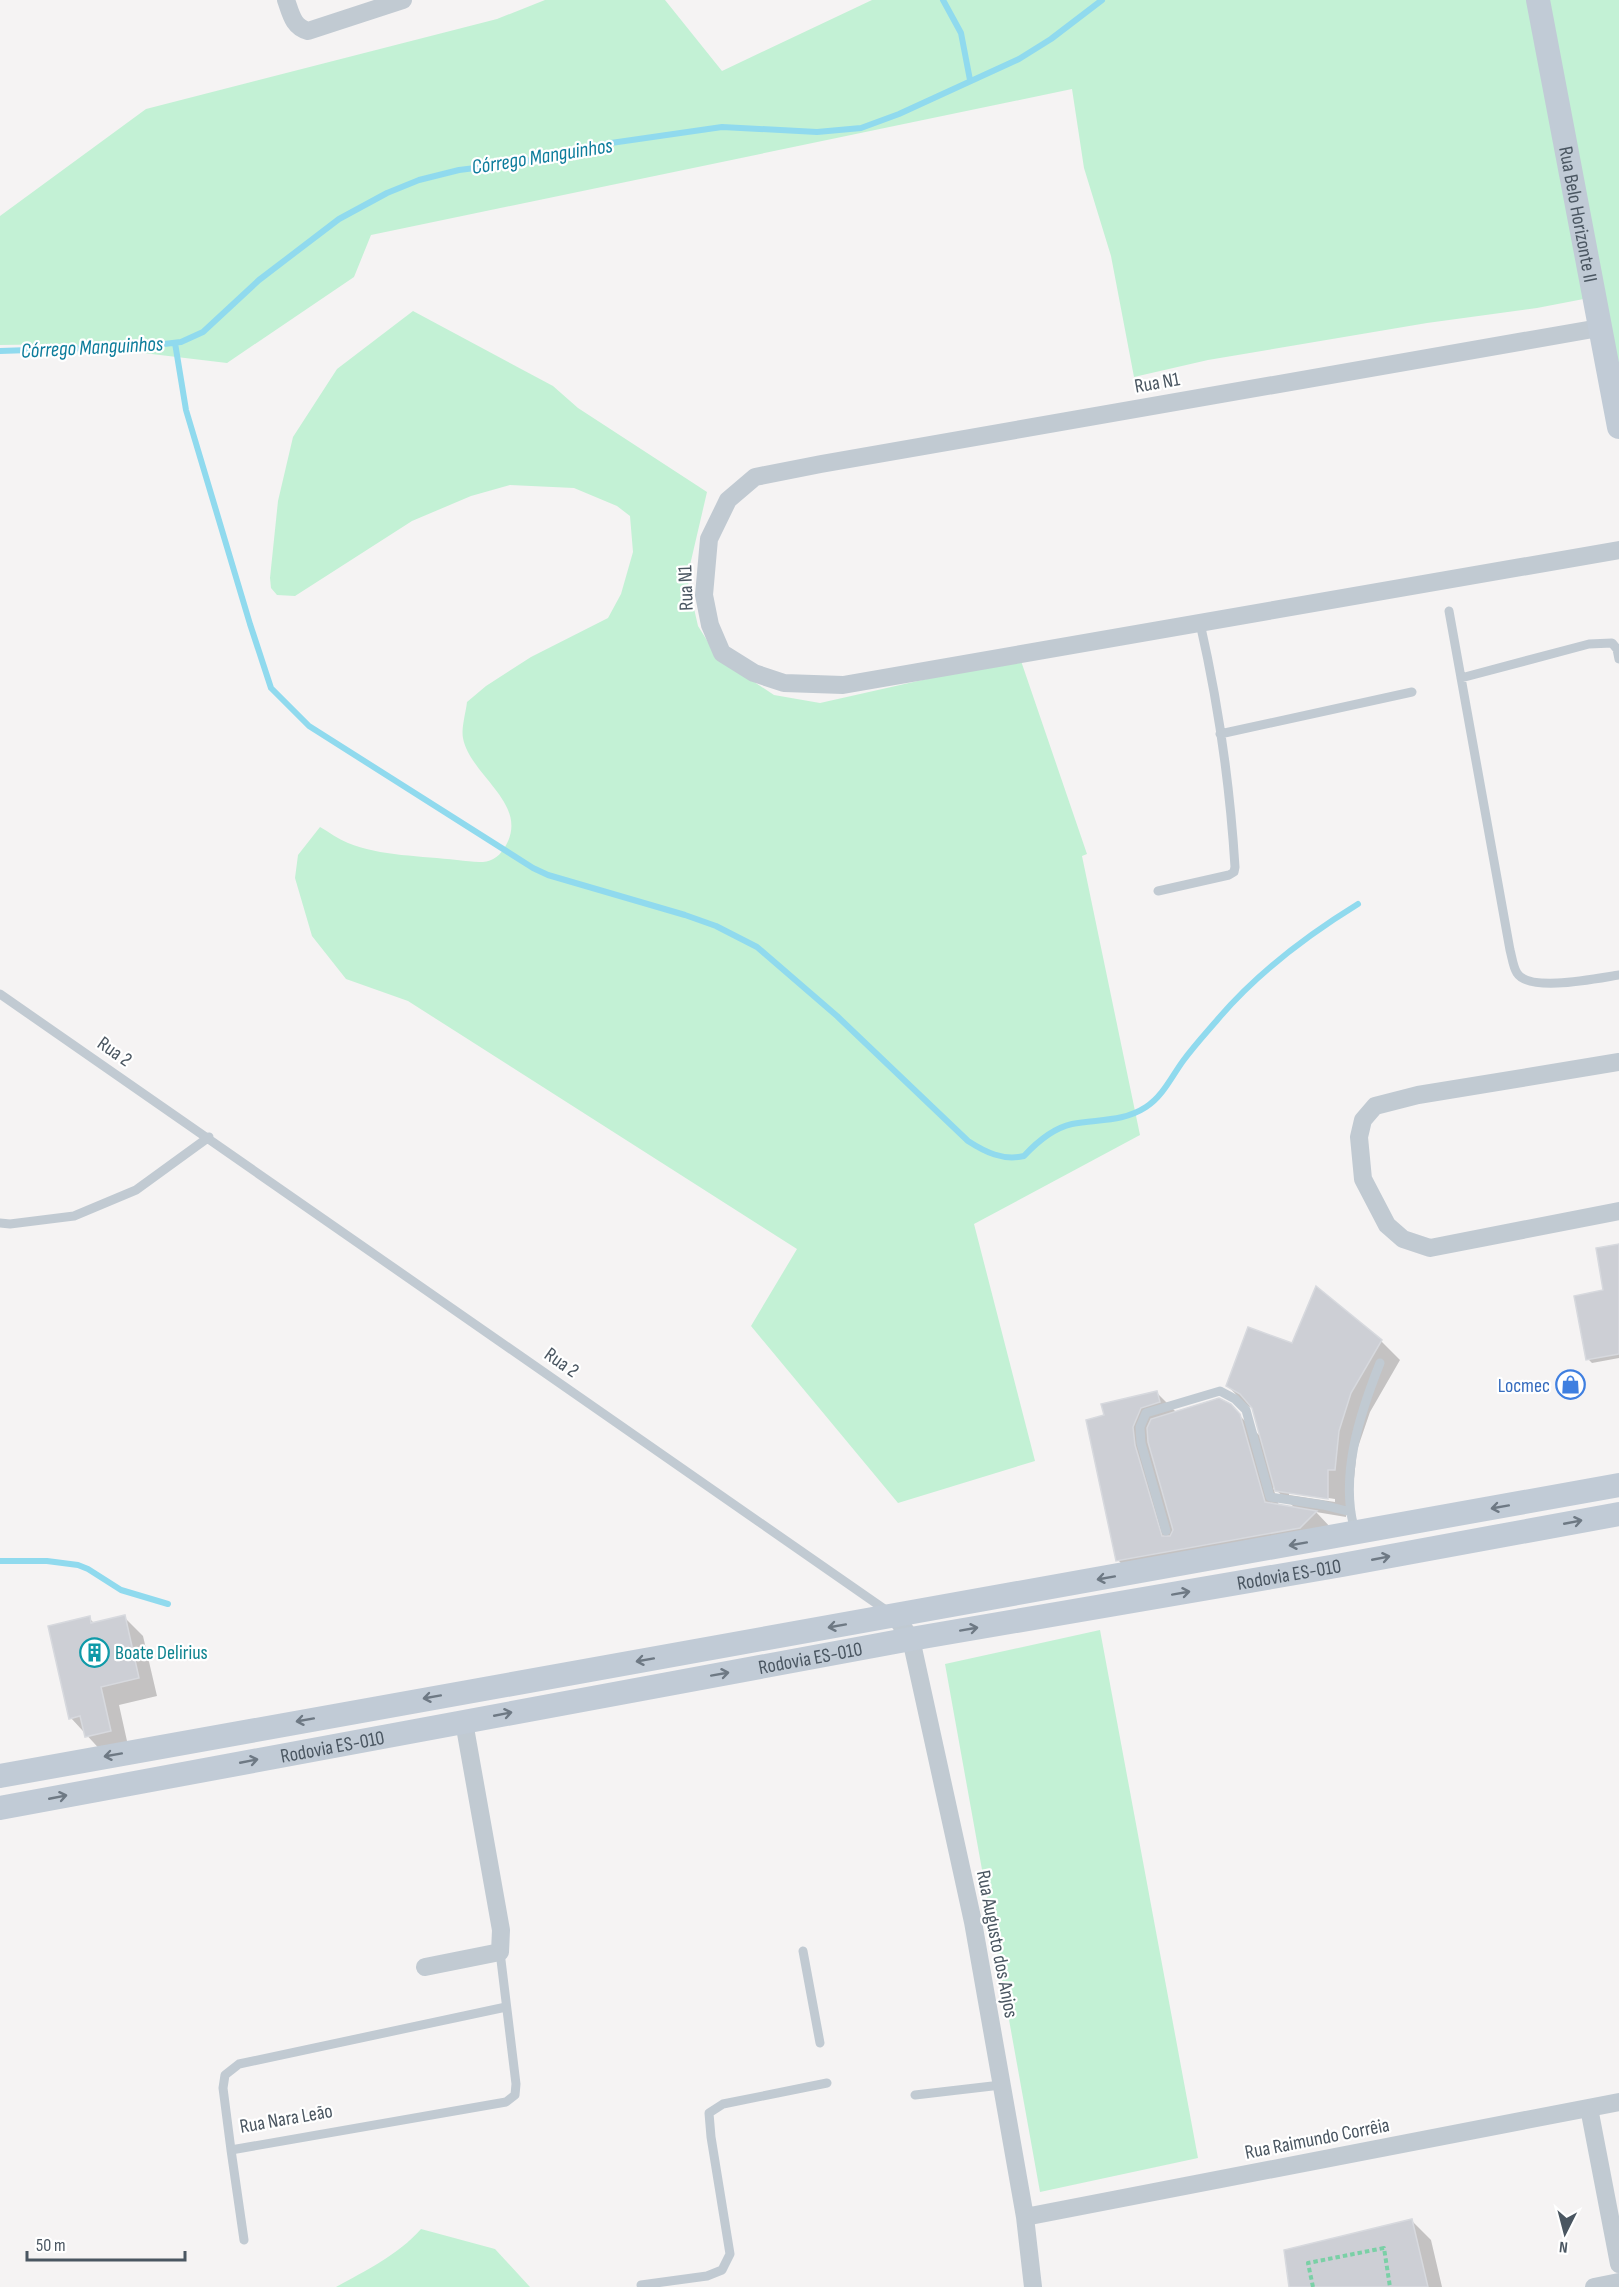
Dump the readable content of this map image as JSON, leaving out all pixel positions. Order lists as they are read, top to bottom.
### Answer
{
  "streets": {
    "main road": ["Rua Belo Horizonte II", "Rodovia ES-010"],
    "street": [
      "Rua N1",
      "Rua Augusto dos Anjos",
      "Rua Nara Leão",
      "Rua Raimundo Corrêia"
    ],
    "lane": ["Rua 2"]
  },
  "crossings": [
    ["Rua Belo Horizonte II", "Rua N1"],
    ["Rua 2", "Rodovia ES-010"],
    ["Rua 2", "Rua Augusto dos Anjos"],
    ["Rodovia ES-010", "Rua Augusto dos Anjos"],
    ["Rodovia ES-010", "Rua Nara Leão"],
    ["Rua Augusto dos Anjos", "Rua Raimundo Corrêia"]
  ],
  "water": ["Córrego Manguinhos"],
  "places": {
    "shop": ["Locmec"],
    "building": ["Boate Delirius"]
  },
  "scale_bar": "50 m",
  "north": "bottom"
}
